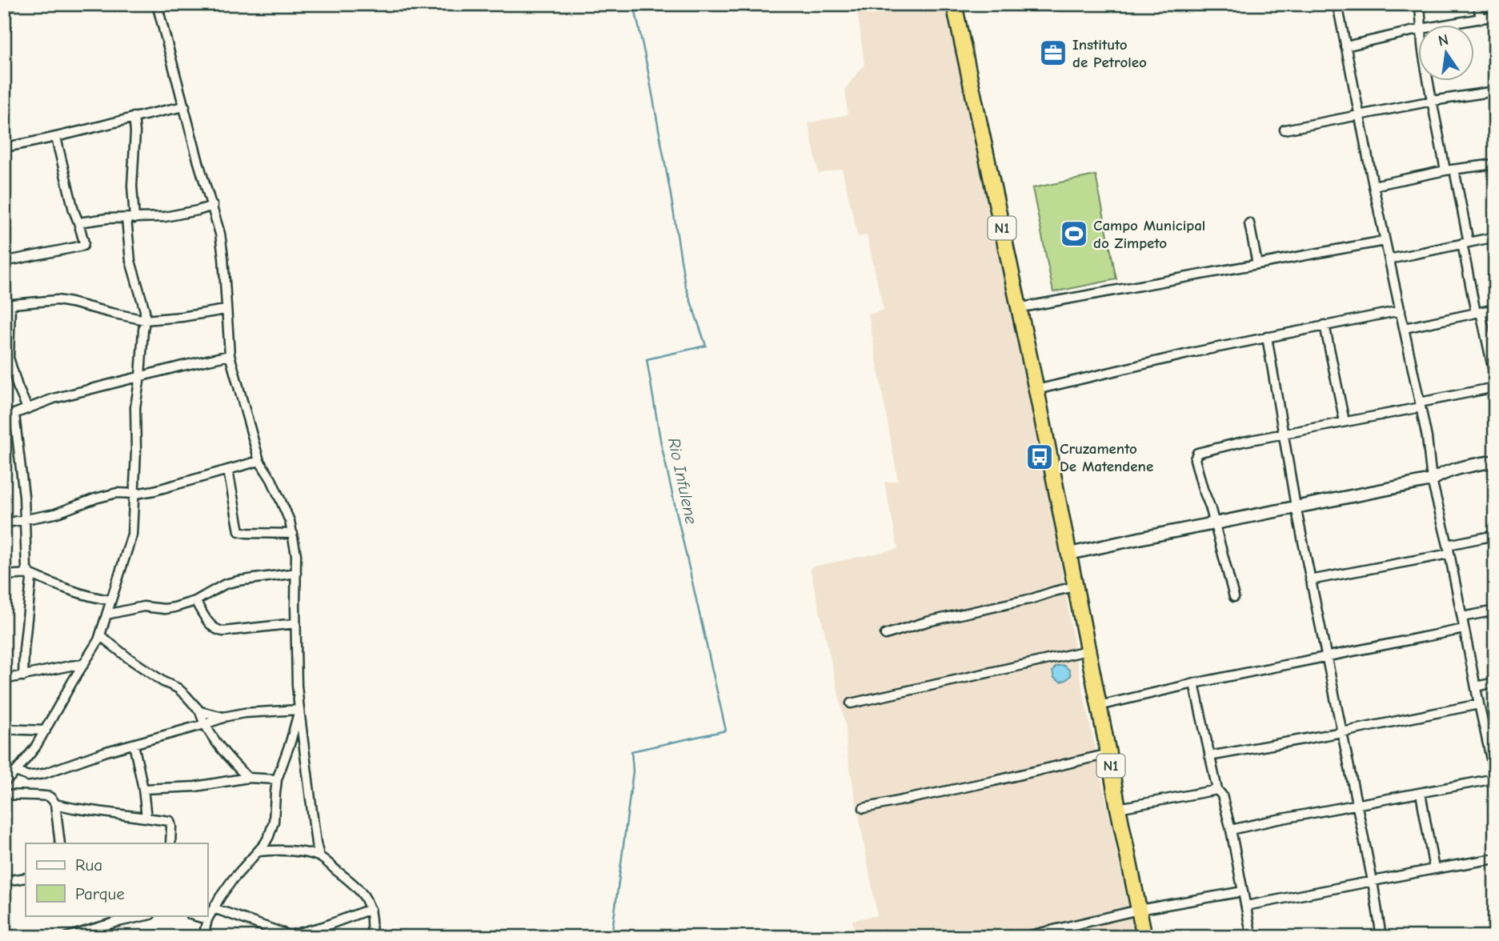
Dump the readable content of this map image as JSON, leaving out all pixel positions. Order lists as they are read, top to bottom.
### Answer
{
  "streets": {
    "highway": ["N1"]
  },
  "water": ["Rio Infulene"],
  "places": {
    "office": ["Instituto de Petroleo"],
    "sports": ["Campo Municipal do Zimpeto"],
    "bus stop": ["Cruzamento De Matendene"]
  },
  "legend": ["Rua", "Parque"],
  "north": "top"
}
